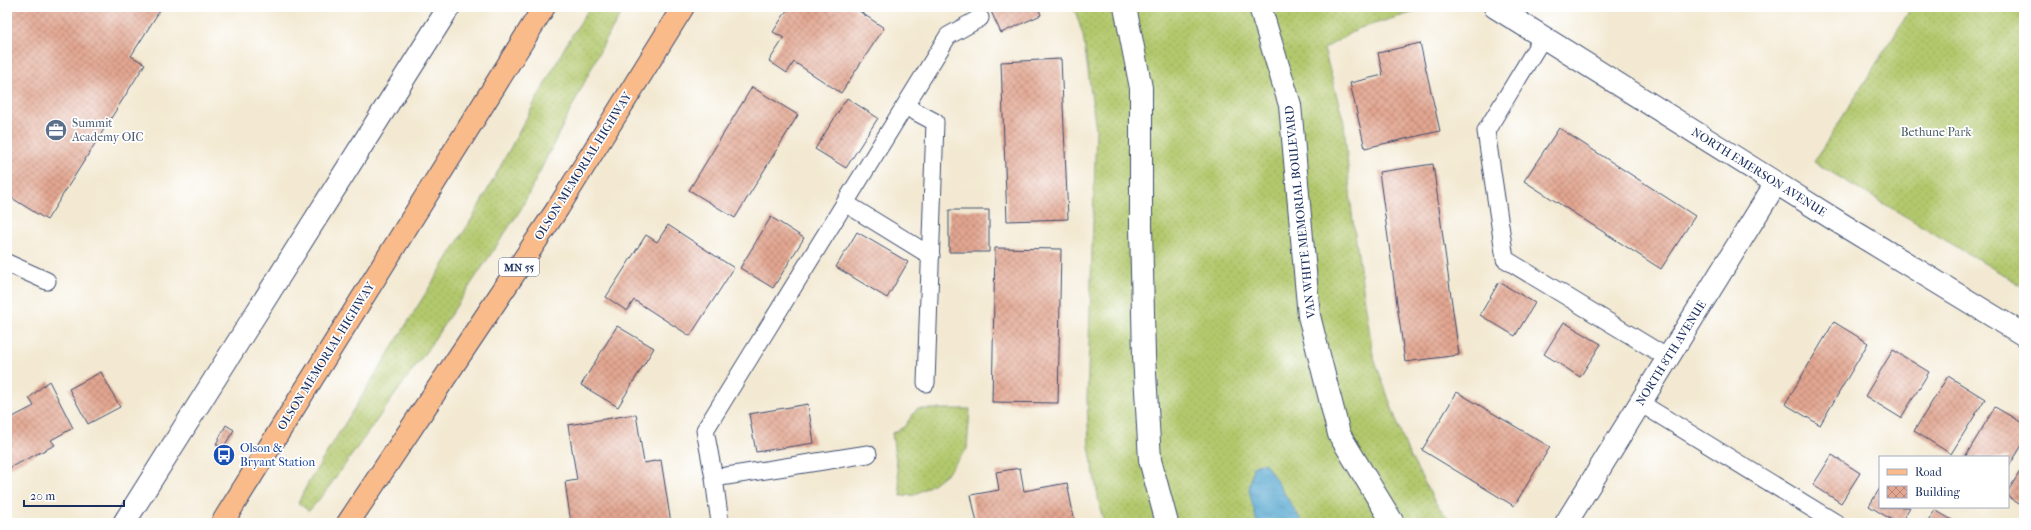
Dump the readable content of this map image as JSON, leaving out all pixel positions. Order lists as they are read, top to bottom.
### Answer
{
  "streets": {
    "main road": ["OLSON MEMORIAL HIGHWAY", "MN 55"],
    "street": ["NORTH EMERSON AVENUE", "VAN WHITE MEMORIAL BOULEVARD", "NORTH 8TH AVENUE"]
  },
  "crossings": [
    ["NORTH EMERSON AVENUE", "NORTH 8TH AVENUE"]
  ],
  "parks": ["Bethune Park"],
  "places": {
    "office": ["Summit Academy OIC"],
    "bus stop": ["Olson & Bryant Station"]
  },
  "legend": ["Road", "Building"],
  "scale_bar": "20 m"
}
